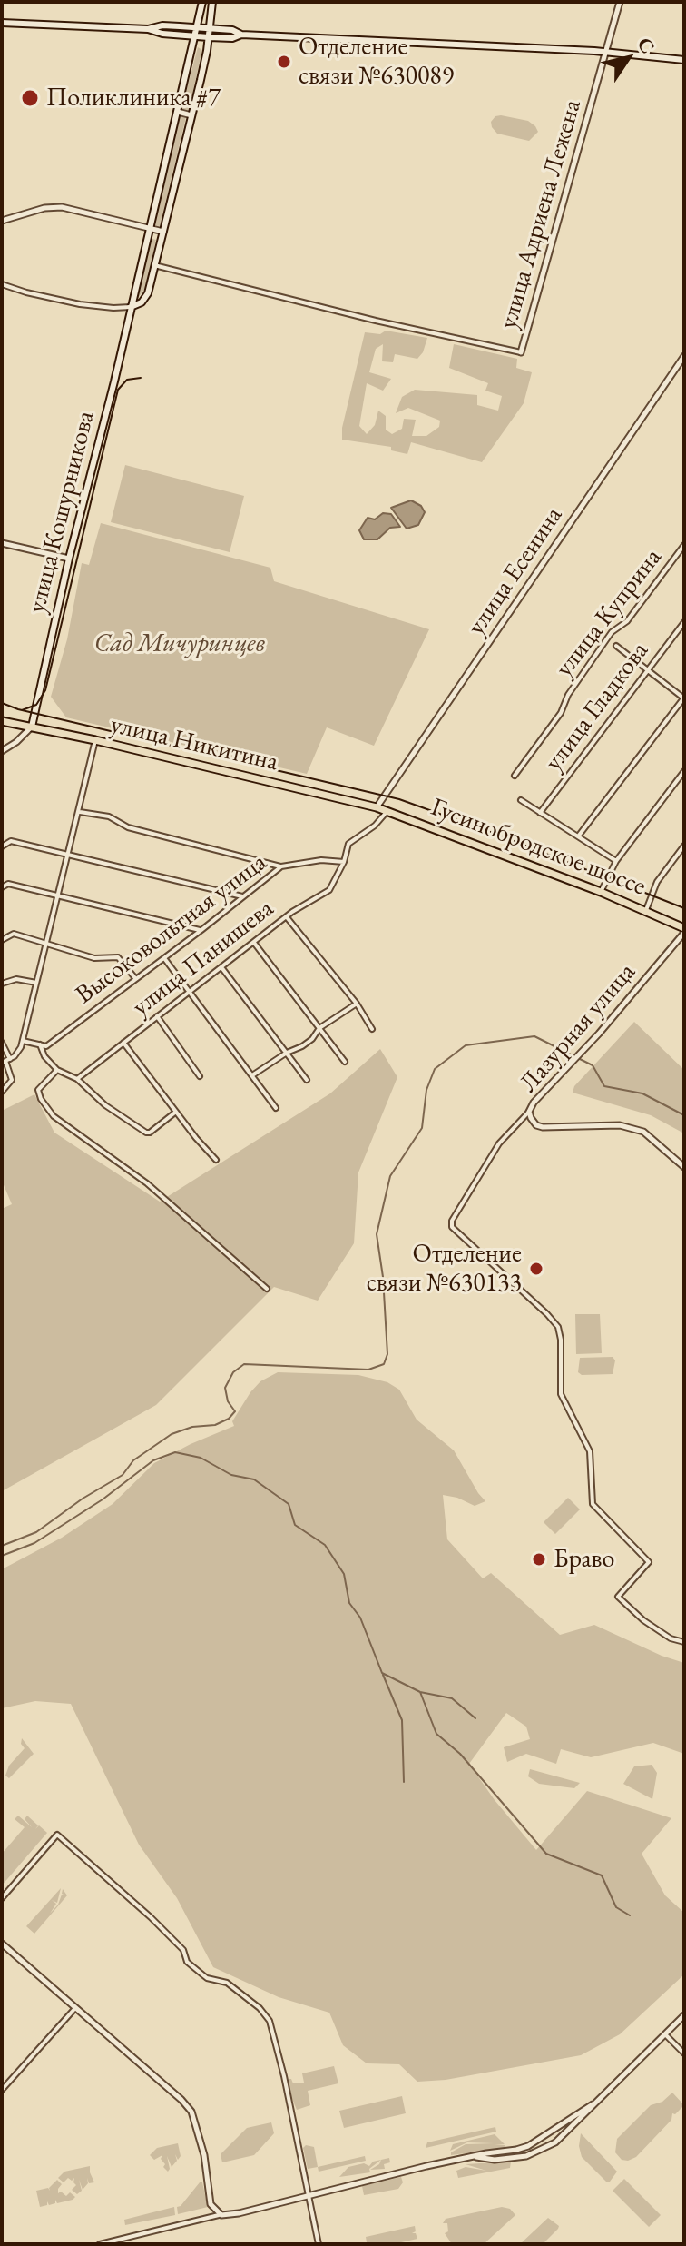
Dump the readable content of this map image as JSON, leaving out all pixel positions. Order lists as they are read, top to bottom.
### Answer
{
  "streets": {
    "main road": ["улица Кошурникова", "улица Никитина", "Гусинобродское шоссе"],
    "street": [
      "улица Адриена Лежена",
      "улица Есенина",
      "улица Куприна",
      "улица Гладкова",
      "Высоковольтная улица",
      "улица Панишева",
      "Лазурная улица"
    ]
  },
  "crossings": [
    ["улица Кошурникова", "улица Никитина"],
    ["улица Есенина", "улица Никитина"],
    ["улица Есенина", "Гусинобродское шоссе"],
    ["улица Никитина", "Гусинобродское шоссе"],
    ["Гусинобродское шоссе", "Лазурная улица"],
    ["Высоковольтная улица", "улица Панишева"]
  ],
  "parks": ["Сад Мичуринцев"],
  "places": [
    "Отделение связи №630089",
    "Поликлиника #7",
    "Отделение связи №630133",
    "Браво"
  ],
  "north": "top right"
}
